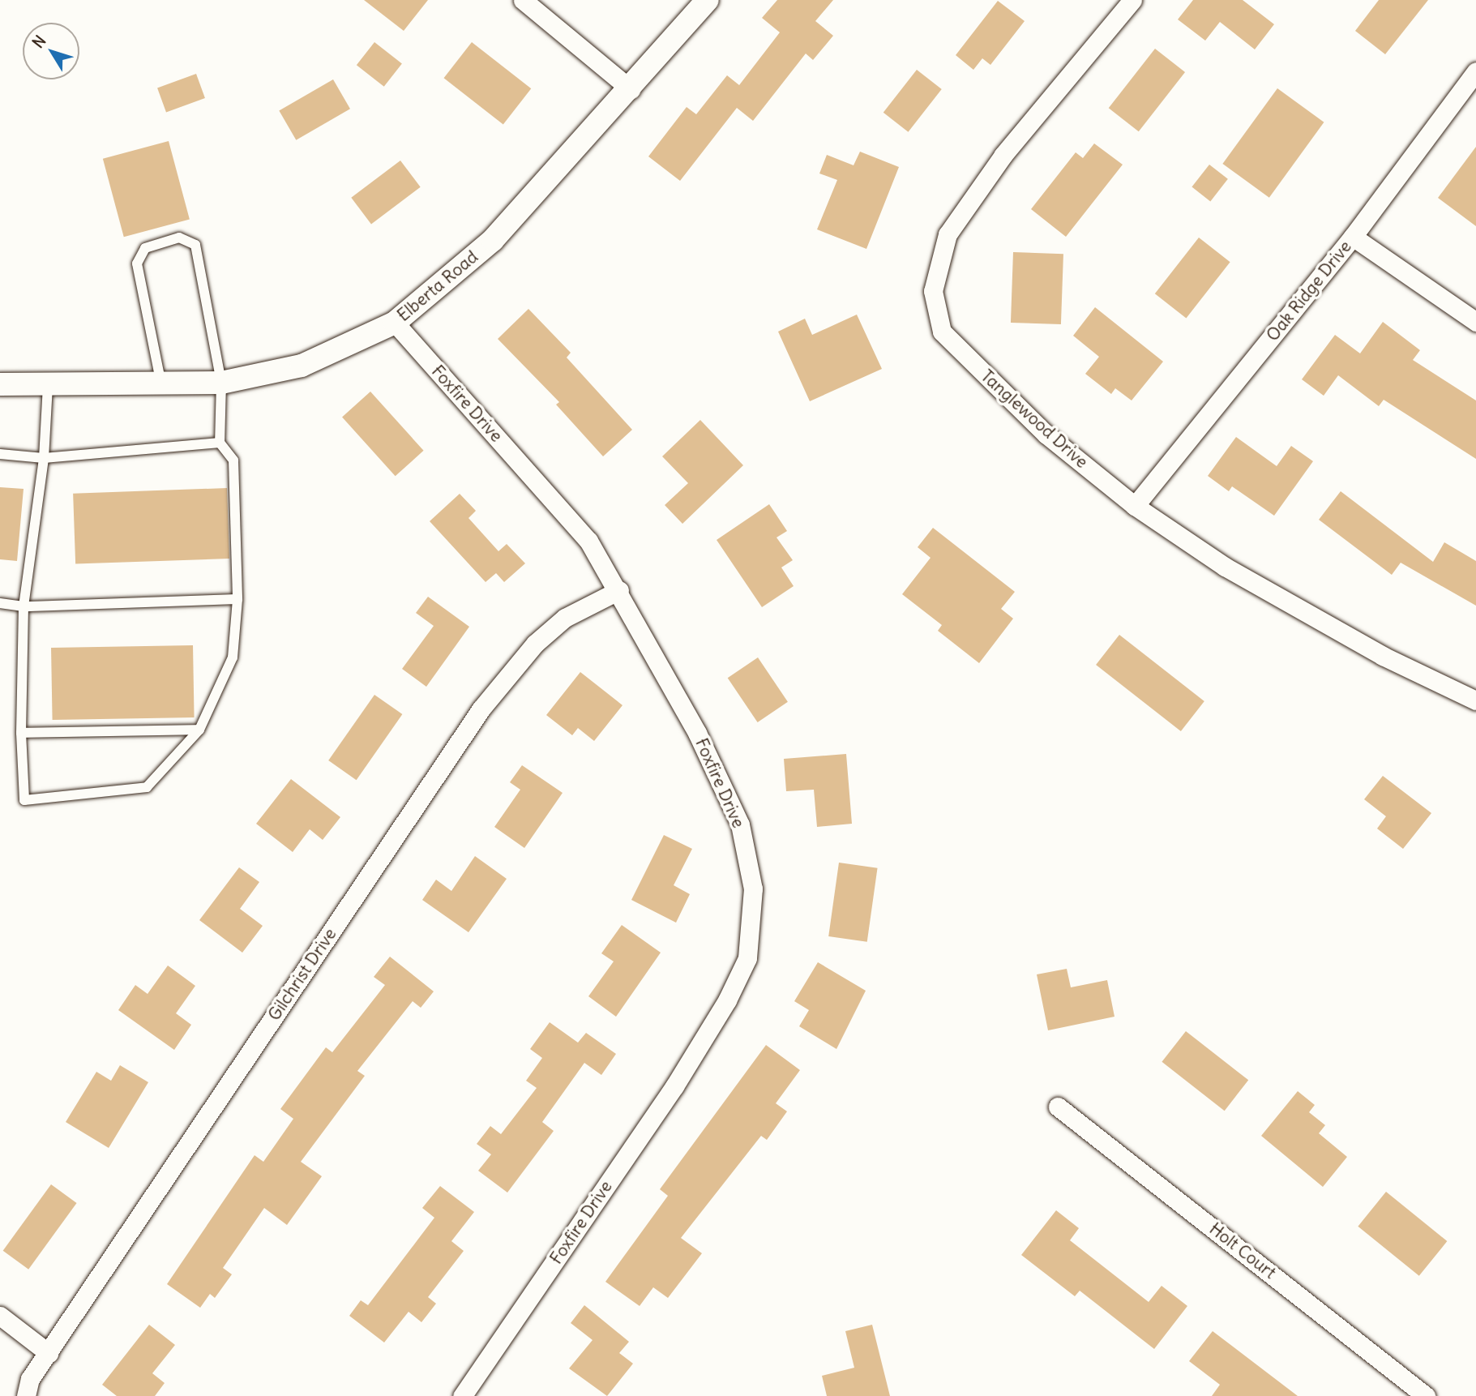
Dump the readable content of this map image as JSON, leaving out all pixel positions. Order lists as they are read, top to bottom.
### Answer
{
  "streets": {
    "street": [
      "Elberta Road",
      "Oak Ridge Drive",
      "Foxfire Drive",
      "Tanglewood Drive",
      "Gilchrist Drive",
      "Holt Court"
    ]
  },
  "crossings": [
    ["Elberta Road", "Foxfire Drive"],
    ["Oak Ridge Drive", "Tanglewood Drive"],
    ["Foxfire Drive", "Gilchrist Drive"]
  ],
  "north": "top left"
}
